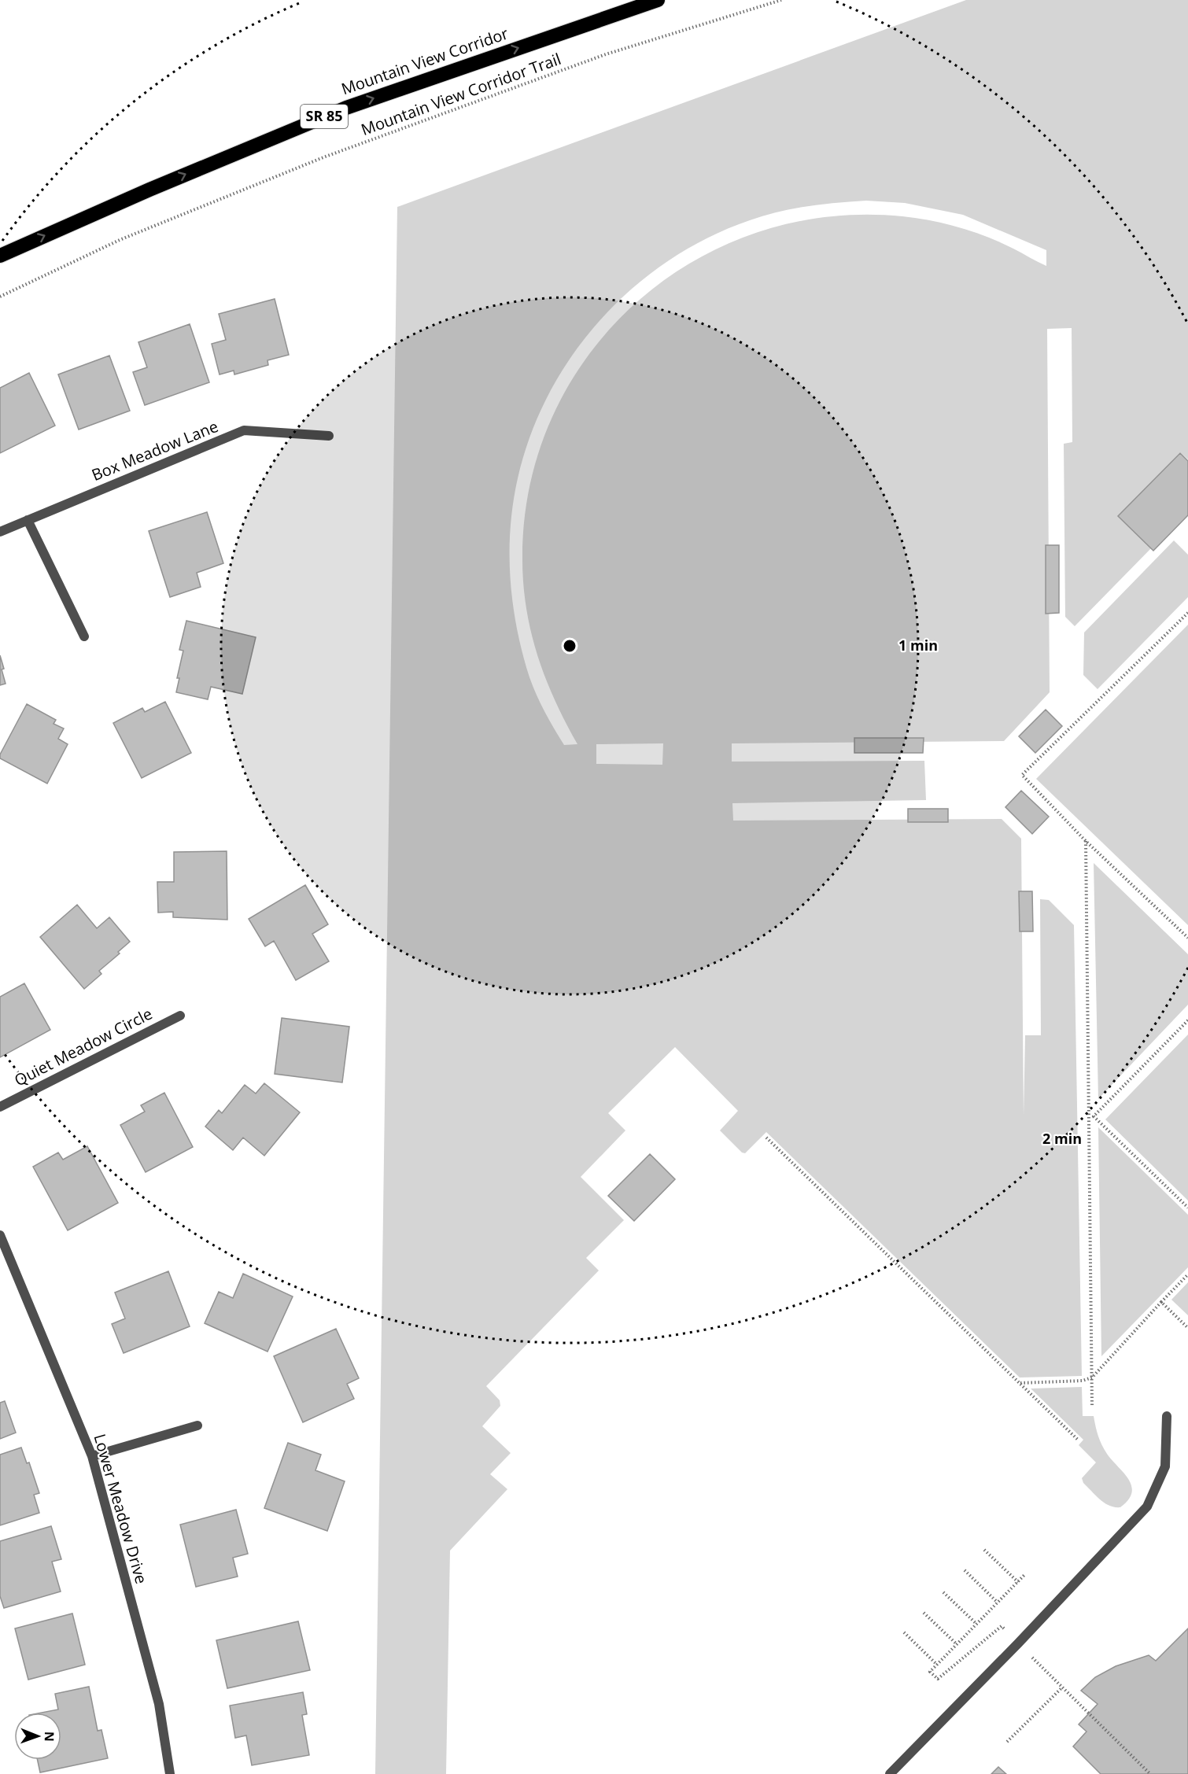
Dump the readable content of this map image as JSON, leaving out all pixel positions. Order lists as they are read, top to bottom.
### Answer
{
  "streets": {
    "highway": ["Mountain View Corridor", "SR 85"],
    "street": ["Box Meadow Lane", "Quiet Meadow Circle", "Lower Meadow Drive"],
    "path": ["Mountain View Corridor Trail"]
  },
  "one_way": ["Mountain View Corridor"],
  "north": "right",
  "rings": ["1 min", "2 min"]
}
